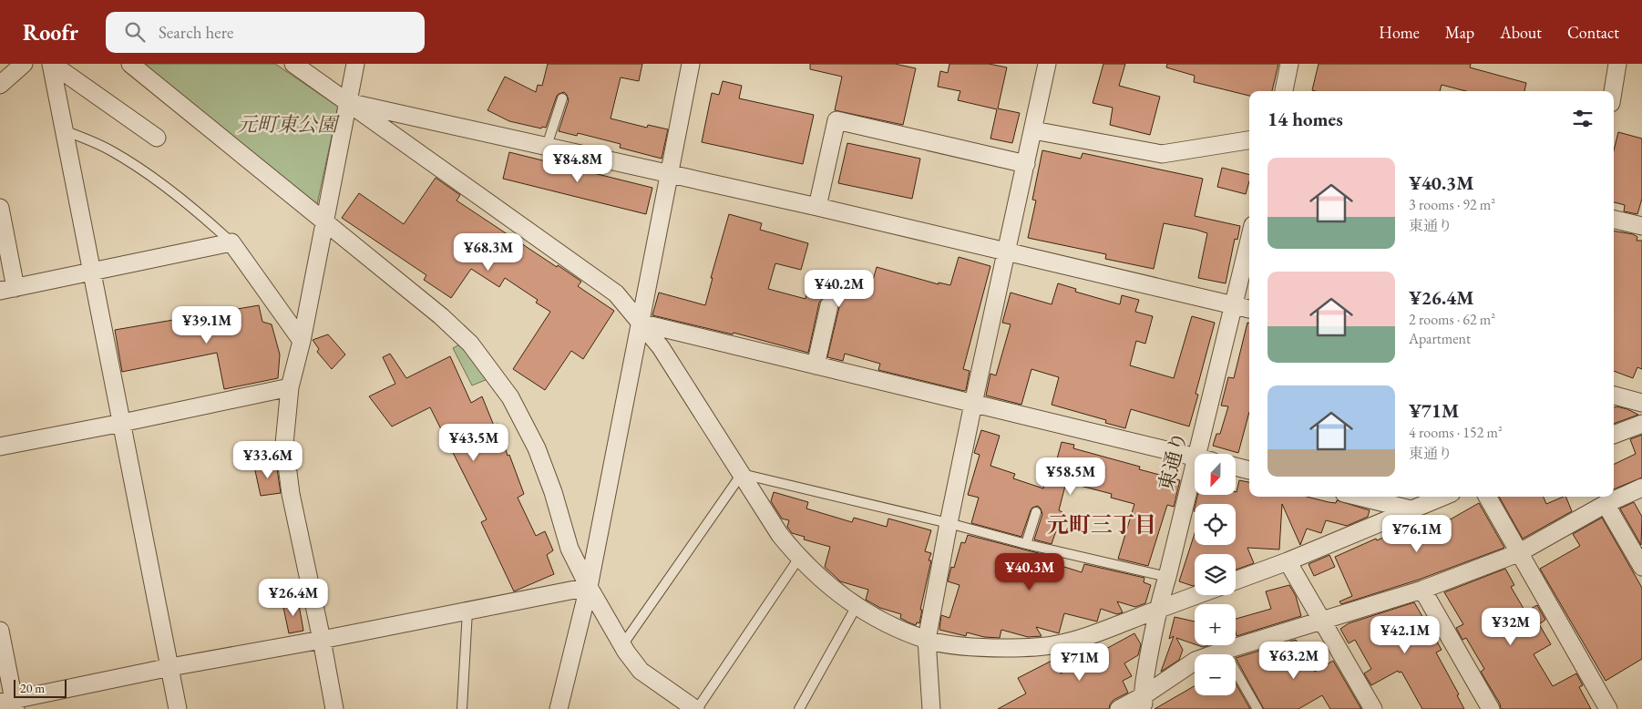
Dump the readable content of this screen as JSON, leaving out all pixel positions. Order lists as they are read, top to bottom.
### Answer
{
  "streets": {
    "street": ["東通り"]
  },
  "districts": ["元町三丁目"],
  "parks": ["元町東公園"],
  "scale_bar": "20 m",
  "north": "bottom",
  "page": {
    "header": "Roofr",
    "search": "Search here",
    "nav": [
      "Home",
      "Map",
      "About",
      "Contact"
    ],
    "heading": "14 homes",
    "price": [
      "¥84.8M",
      "¥68.3M",
      "¥40.2M",
      "¥39.1M",
      "¥43.5M",
      "¥33.6M",
      "¥58.5M",
      "¥76.1M",
      "¥40.3M",
      "¥26.4M",
      "¥32M",
      "¥42.1M",
      "¥63.2M",
      "¥71M"
    ],
    "list": [
      {
        "name": "¥40.3M",
        "note": "3 rooms · 92 m² · 東通り"
      },
      {
        "name": "¥26.4M",
        "note": "2 rooms · 62 m² · Apartment"
      },
      {
        "name": "¥71M",
        "note": "4 rooms · 152 m² · 東通り"
      }
    ],
    "map_buttons": ["+", "−"],
    "scale": "20 m"
  }
}
